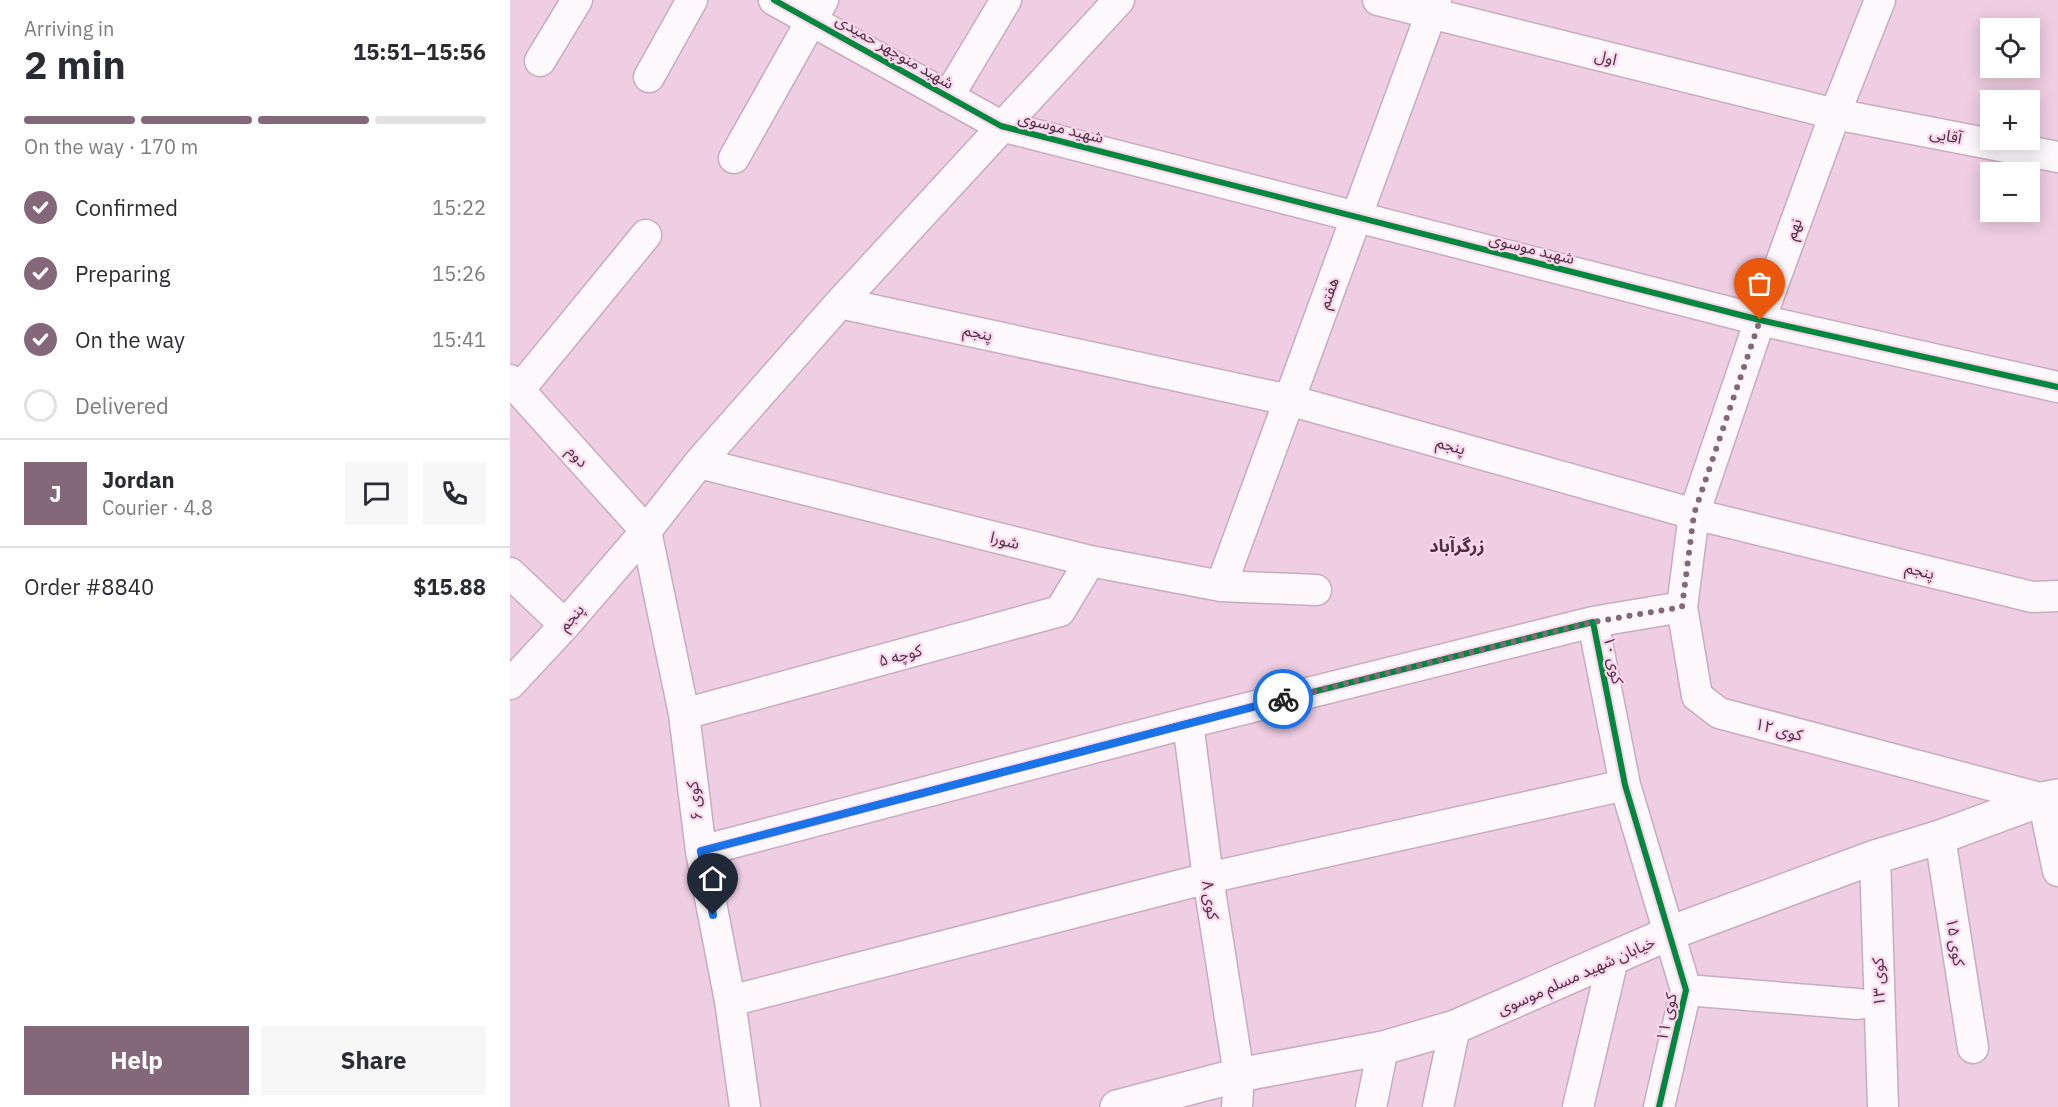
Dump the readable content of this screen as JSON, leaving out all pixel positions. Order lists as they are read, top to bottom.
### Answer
{
  "streets": {
    "street": [
      "شهبد منوچهر حمیدی",
      "اول",
      "شهید موسوی",
      "آقایی",
      "نهم",
      "هفتم",
      "پنجم",
      "دوم",
      "شورا",
      "کوچه ۵",
      "کوی ۱۰",
      "کوی ۱۲",
      "کوی ۶",
      "کوی ۸",
      "کوی ۱۵",
      "خیابان شهید مسلم موسوی",
      "کوی ۱۳",
      "کوی ۱۱"
    ]
  },
  "crossings": [
    ["شهبد منوچهر حمیدی", "شهید موسوی"],
    ["شهبد منوچهر حمیدی", "پنجم"],
    ["اول", "آقایی"],
    ["اول", "نهم"],
    ["اول", "هفتم"],
    ["شهید موسوی", "نهم"],
    ["شهید موسوی", "هفتم"],
    ["شهید موسوی", "پنجم"],
    ["آقایی", "نهم"],
    ["نهم", "پنجم"],
    ["نهم", "کوی ۱۲"],
    ["هفتم", "پنجم"],
    ["هفتم", "شورا"],
    ["پنجم", "دوم"],
    ["پنجم", "شورا"],
    ["پنجم", "کوی ۱۲"],
    ["پنجم", "کوی ۶"],
    ["دوم", "کوی ۶"],
    ["شورا", "کوچه ۵"],
    ["کوچه ۵", "کوی ۶"],
    ["کوی ۱۰", "کوی ۶"],
    ["کوی ۱۰", "کوی ۸"],
    ["کوی ۱۰", "خیابان شهید مسلم موسوی"],
    ["کوی ۱۰", "کوی ۱۱"],
    ["کوی ۱۲", "خیابان شهید مسلم موسوی"],
    ["کوی ۸", "خیابان شهید مسلم موسوی"],
    ["کوی ۱۵", "خیابان شهید مسلم موسوی"],
    ["خیابان شهید مسلم موسوی", "کوی ۱۳"],
    ["خیابان شهید مسلم موسوی", "کوی ۱۱"]
  ],
  "districts": ["زرگرآباد"],
  "page": {
    "heading": ["2 min", "Arriving in", "15:51–15:56"],
    "panel": [
      "Jordan",
      "Courier · 4.8",
      "Order #8840",
      "$15.88"
    ],
    "map_buttons": ["+", "−"],
    "bar": "On the way · 170 m",
    "list": [
      ["Confirmed", "15:22"],
      ["Preparing", "15:26"],
      ["On the way", "15:41"],
      "Delivered"
    ],
    "round": "J",
    "buttons": ["Help", "Share"]
  }
}
